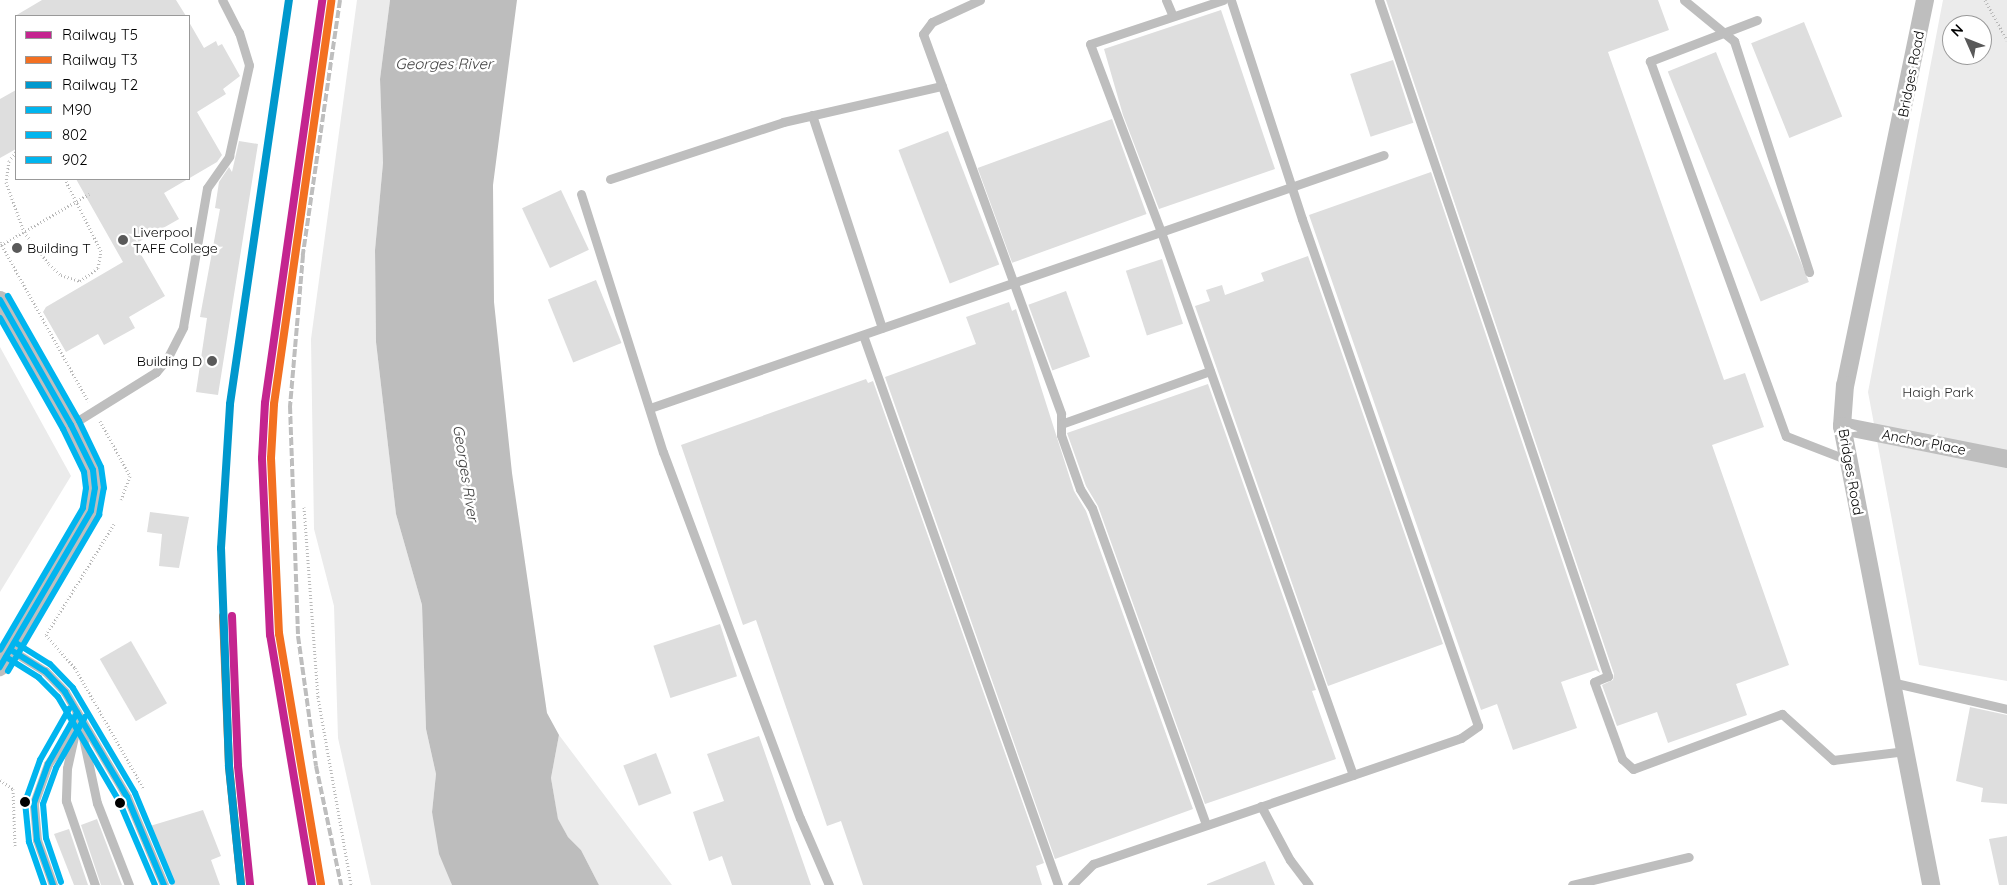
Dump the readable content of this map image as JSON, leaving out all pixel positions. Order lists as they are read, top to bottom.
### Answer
{
  "streets": {
    "street": ["Bridges Road", "Anchor Place"]
  },
  "crossings": [
    ["Bridges Road", "Anchor Place"]
  ],
  "water": ["Georges River"],
  "parks": ["Haigh Park"],
  "places": ["Liverpool TAFE College", "Building T", "Building D"],
  "lines": [
    "rail line T5",
    "rail line T2",
    "rail line T3",
    "transit line 902",
    "transit line M90",
    "transit line 802"
  ],
  "legend": [
    "Railway T5",
    "Railway T3",
    "Railway T2",
    "M90",
    "802",
    "902"
  ],
  "north": "top left"
}
